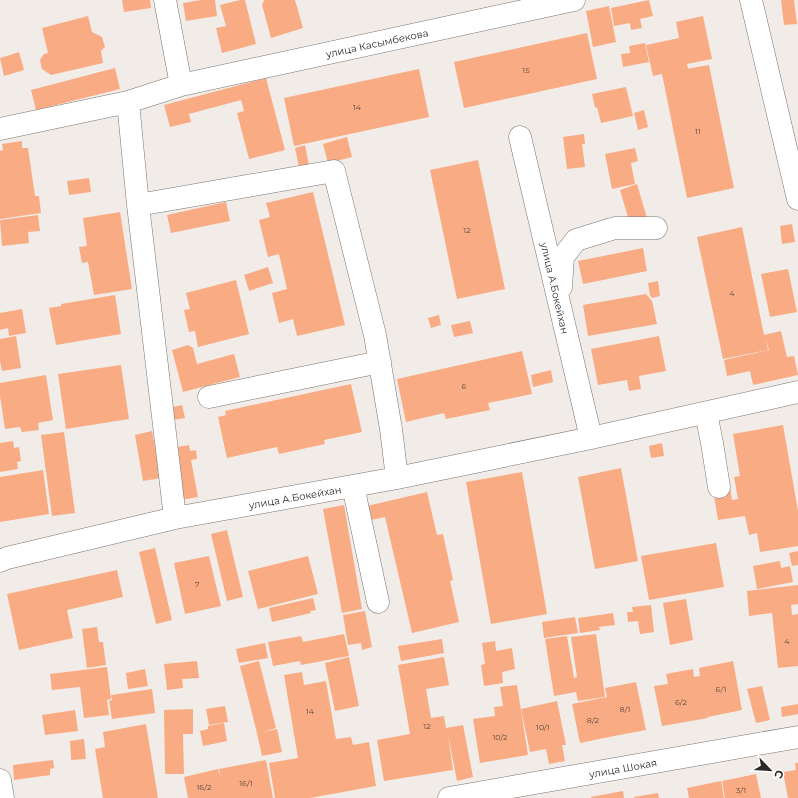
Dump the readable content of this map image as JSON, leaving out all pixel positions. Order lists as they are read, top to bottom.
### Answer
{
  "streets": {
    "street": ["улица Касымбекова", "улица А.Бокейхан", "улица Шокая"]
  },
  "house_numbers": [
    "15",
    "14",
    "11",
    "12",
    "4",
    "6",
    "7",
    "4",
    "6/1",
    "6/2",
    "8/1",
    "14",
    "8/2",
    "12",
    "10/1",
    "10/2",
    "16/1",
    "16/2",
    "3/1"
  ],
  "north": "bottom right"
}
